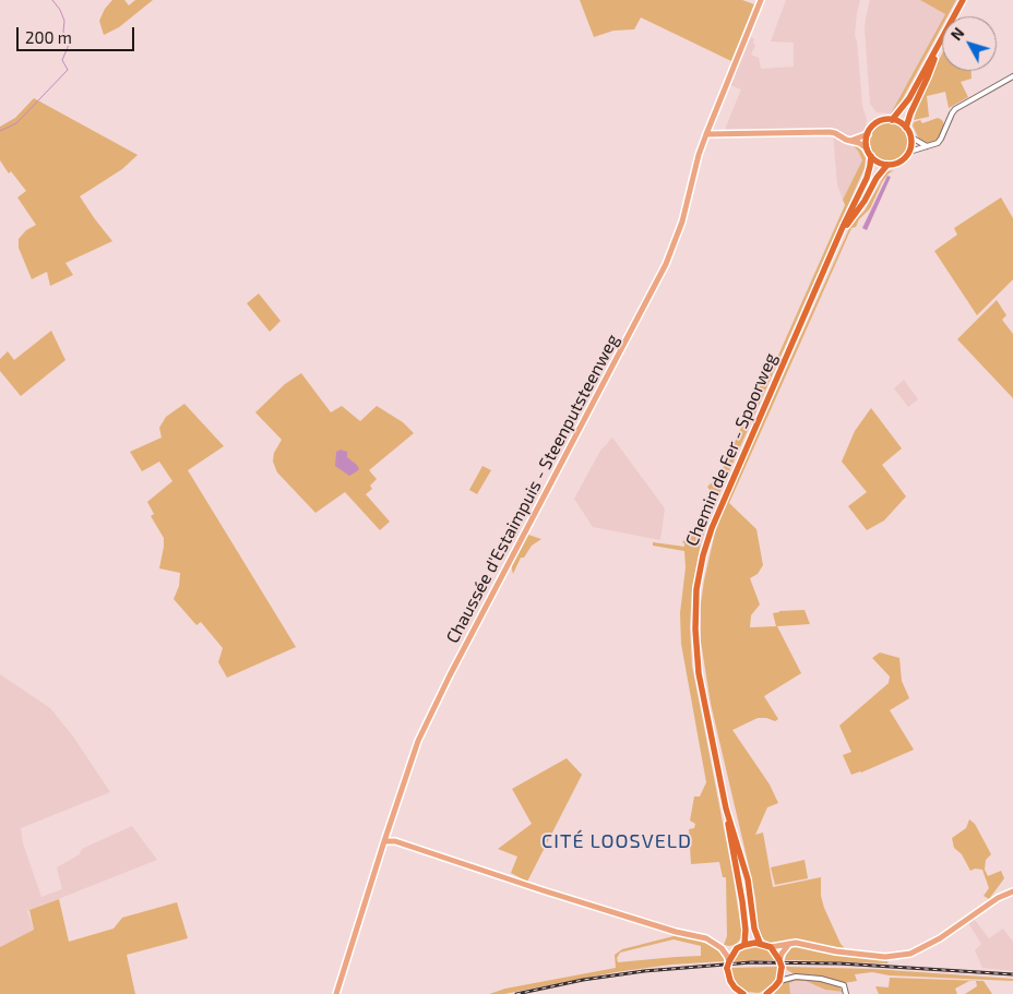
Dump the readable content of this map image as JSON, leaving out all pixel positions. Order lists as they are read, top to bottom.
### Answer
{
  "streets": {
    "highway": ["Chemin de Fer - Spoorweg"],
    "main road": ["Chaussée d'Estaimpuis - Steenputsteenweg"]
  },
  "districts": ["CITÉ LOOSVELD"],
  "scale_bar": "200 m",
  "north": "top left"
}
